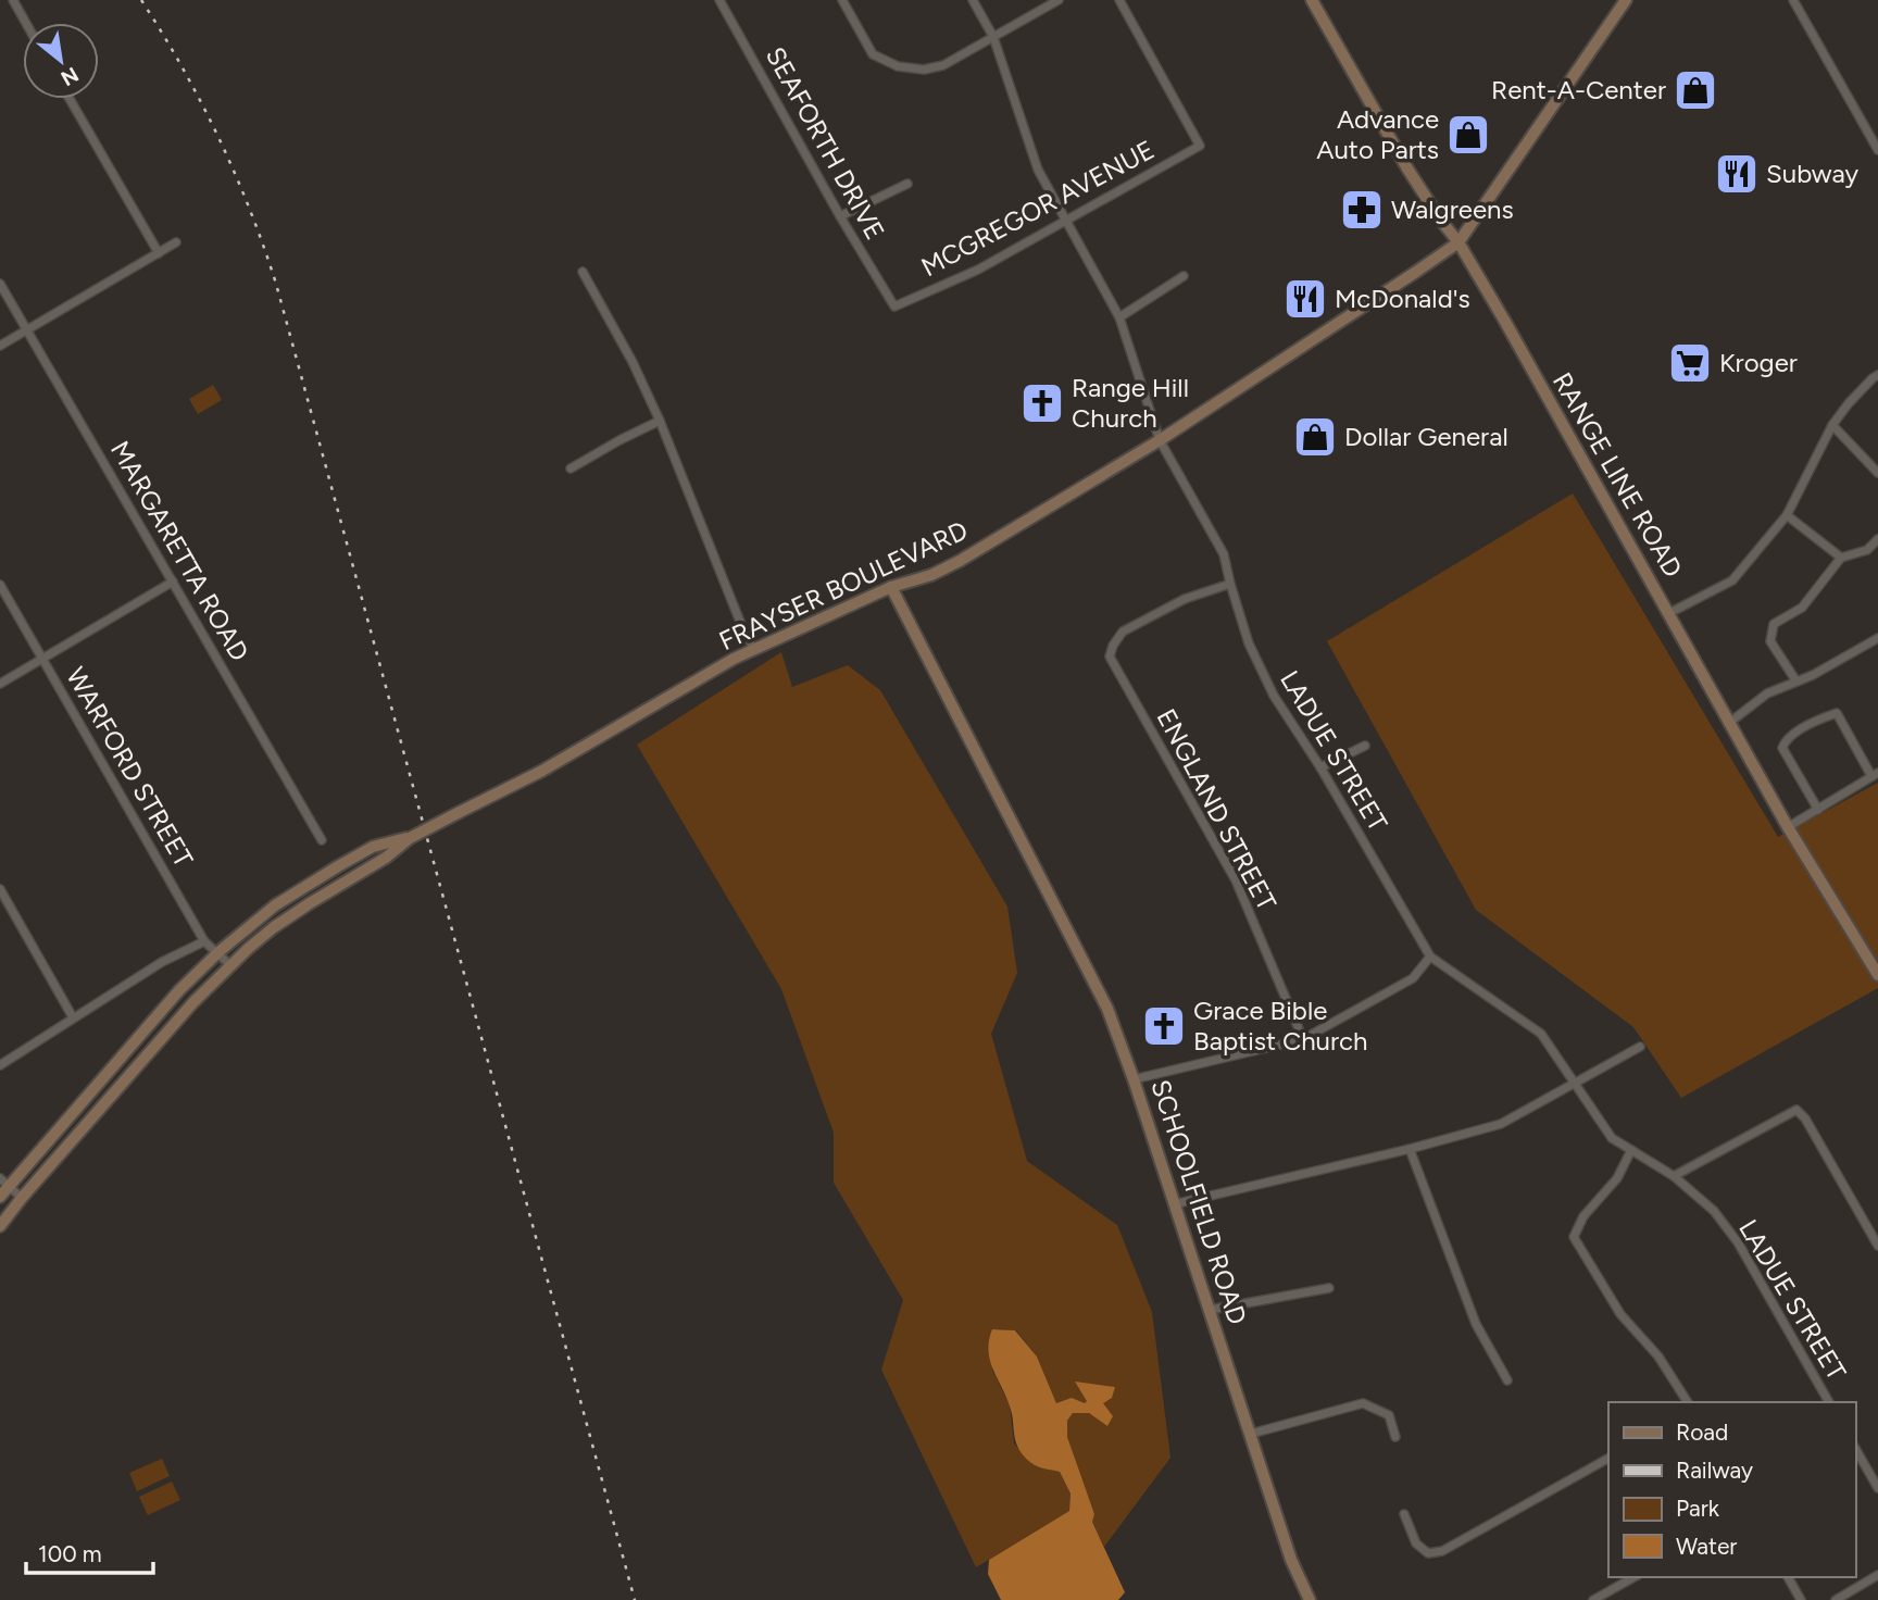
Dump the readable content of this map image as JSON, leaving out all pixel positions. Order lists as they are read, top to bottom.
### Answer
{
  "streets": {
    "main road": ["RANGE LINE ROAD", "FRAYSER BOULEVARD", "SCHOOLFIELD ROAD"],
    "street": [
      "SEAFORTH DRIVE",
      "MCGREGOR AVENUE",
      "MARGARETTA ROAD",
      "LADUE STREET",
      "WARFORD STREET",
      "ENGLAND STREET"
    ]
  },
  "crossings": [
    ["SEAFORTH DRIVE", "MCGREGOR AVENUE"],
    ["MCGREGOR AVENUE", "LADUE STREET"],
    ["RANGE LINE ROAD", "FRAYSER BOULEVARD"],
    ["FRAYSER BOULEVARD", "LADUE STREET"],
    ["FRAYSER BOULEVARD", "SCHOOLFIELD ROAD"],
    ["LADUE STREET", "ENGLAND STREET"]
  ],
  "places": {
    "shop": ["Rent-A-Center", "Advance Auto Parts", "Dollar General"],
    "restaurant": ["Subway", "McDonald's"],
    "pharmacy": ["Walgreens"],
    "supermarket": ["Kroger"],
    "church": ["Range Hill Church", "Grace Bible Baptist Church"]
  },
  "legend": [
    "Road",
    "Railway",
    "Park",
    "Water"
  ],
  "scale_bar": "100 m",
  "north": "bottom right"
}
